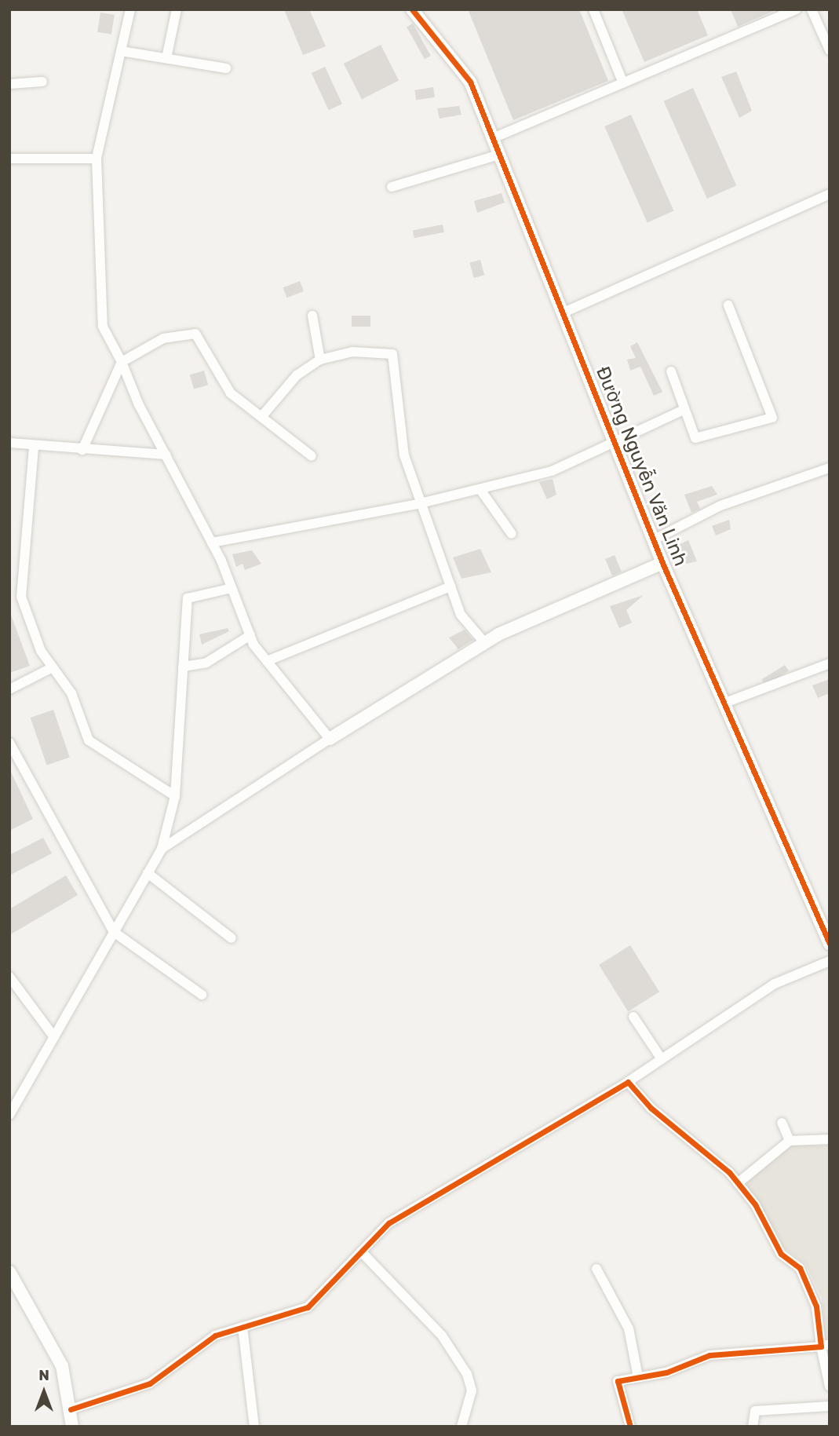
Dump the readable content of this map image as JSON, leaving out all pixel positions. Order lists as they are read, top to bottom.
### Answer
{
  "streets": {
    "street": ["Đường Nguyễn Văn Linh"]
  },
  "north": "top"
}
